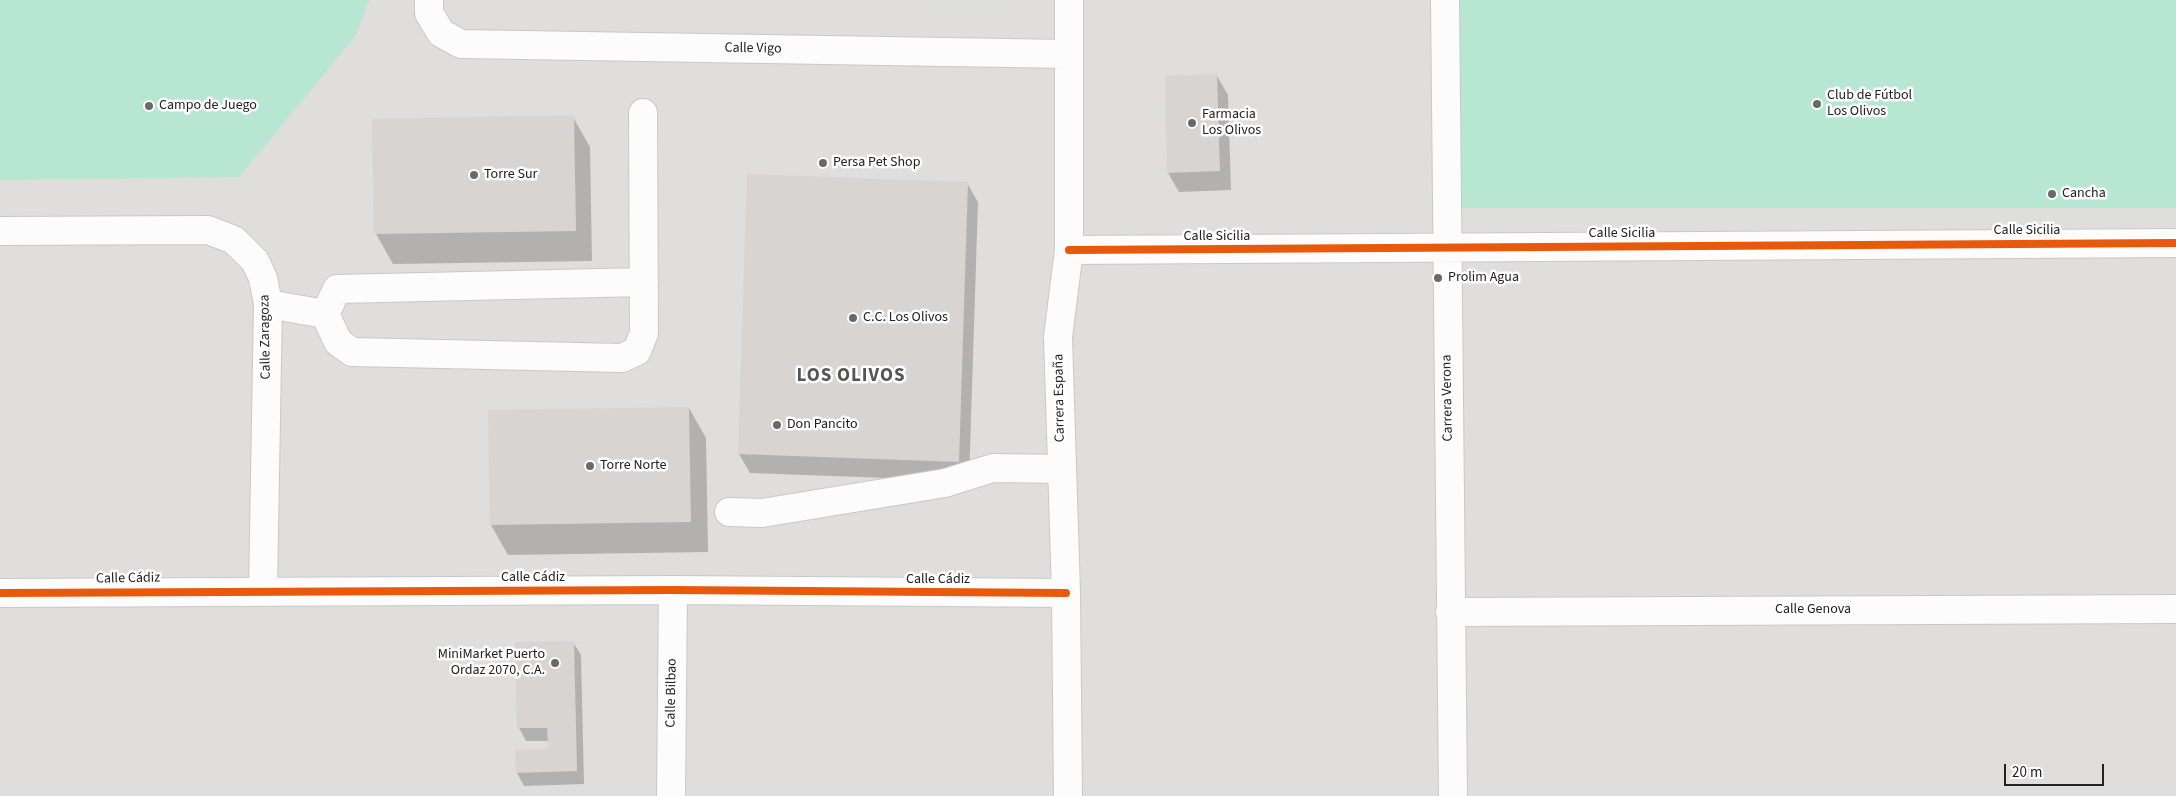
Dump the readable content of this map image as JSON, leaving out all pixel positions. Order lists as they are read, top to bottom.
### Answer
{
  "streets": {
    "street": [
      "Calle Vigo",
      "Calle Sicilia",
      "Calle Zaragoza",
      "Carrera España",
      "Carrera Verona",
      "Calle Cádiz",
      "Calle Genova",
      "Calle Bilbao"
    ]
  },
  "crossings": [
    ["Calle Vigo", "Carrera España"],
    ["Calle Sicilia", "Carrera España"],
    ["Calle Sicilia", "Carrera Verona"],
    ["Calle Zaragoza", "Calle Cádiz"],
    ["Carrera España", "Calle Cádiz"],
    ["Carrera Verona", "Calle Genova"],
    ["Calle Cádiz", "Calle Bilbao"]
  ],
  "districts": ["LOS OLIVOS"],
  "places": [
    "Club de Fútbol Los Olivos",
    "Campo de Juego",
    "Farmacia Los Olivos",
    "Persa Pet Shop",
    "Torre Sur",
    "Cancha",
    "Prolim Agua",
    "C.C. Los Olivos",
    "Don Pancito",
    "Torre Norte",
    "MiniMarket Puerto Ordaz 2070, C.A."
  ],
  "scale_bar": "20 m"
}
